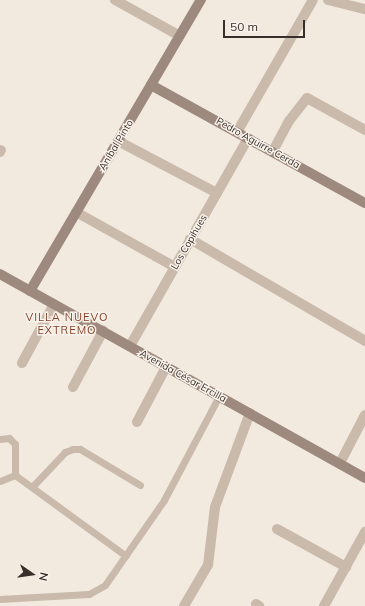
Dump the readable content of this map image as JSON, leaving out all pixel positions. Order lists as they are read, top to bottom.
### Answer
{
  "streets": {
    "street": [
      "Pedro Aguirre Cerda",
      "Aníbal Pinto",
      "Los Copihues",
      "Avenida César Ercilla"
    ]
  },
  "crossings": [
    ["Pedro Aguirre Cerda", "Aníbal Pinto"],
    ["Pedro Aguirre Cerda", "Los Copihues"],
    ["Aníbal Pinto", "Avenida César Ercilla"],
    ["Los Copihues", "Avenida César Ercilla"]
  ],
  "districts": ["VILLA NUEVO EXTREMO"],
  "scale_bar": "50 m",
  "north": "right"
}
